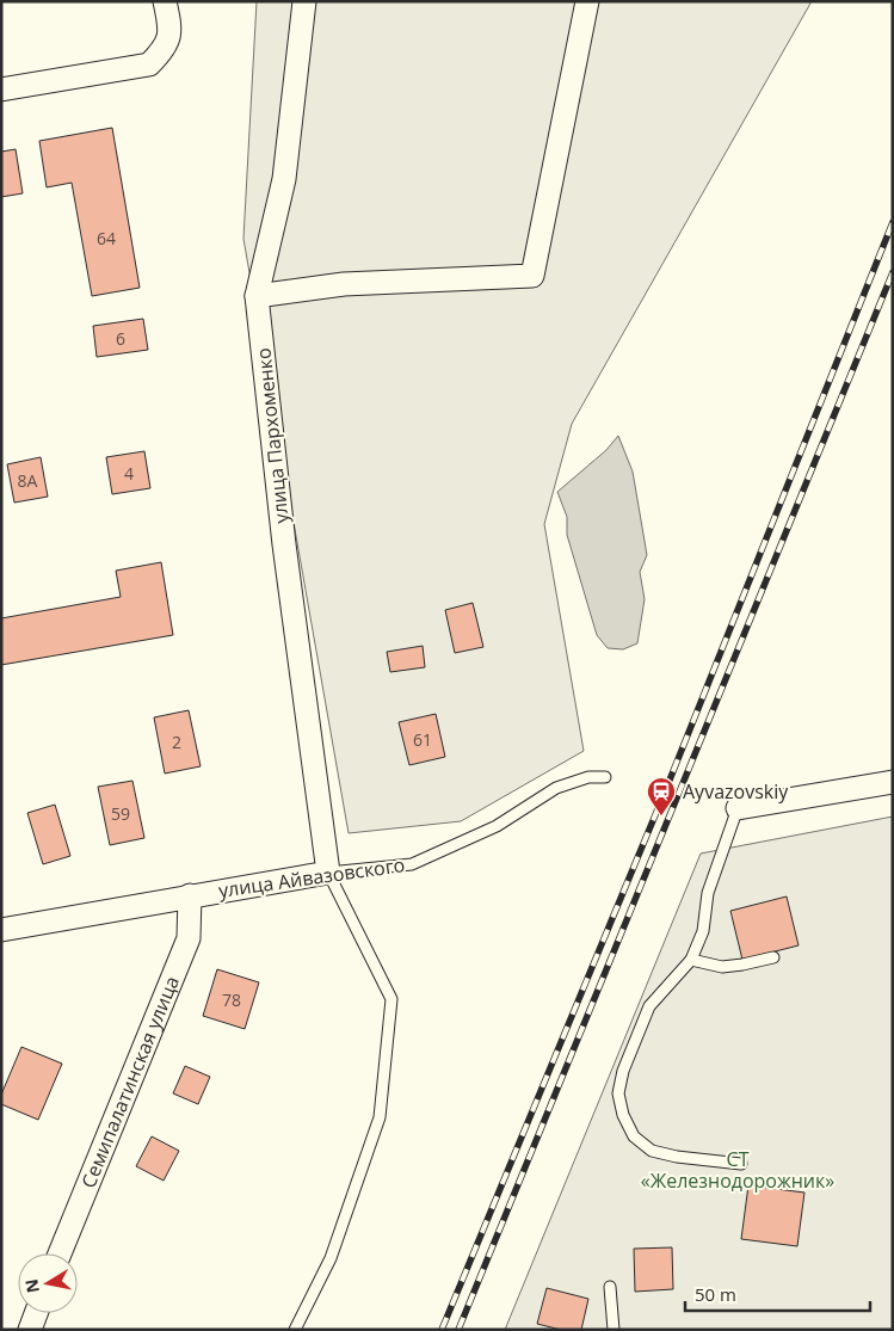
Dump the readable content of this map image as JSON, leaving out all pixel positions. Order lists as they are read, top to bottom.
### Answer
{
  "streets": {
    "street": ["улица Пархоменко", "улица Айвазовского", "Семипалатинская улица"]
  },
  "crossings": [
    ["улица Пархоменко", "улица Айвазовского"],
    ["улица Айвазовского", "Семипалатинская улица"]
  ],
  "parks": ["СТ «Железнодорожник»"],
  "places": {
    "station": ["Ayvazovskiy"]
  },
  "house_numbers": [
    "64",
    "6",
    "4",
    "8А",
    "61",
    "2",
    "59",
    "78"
  ],
  "scale_bar": "50 m",
  "north": "left"
}
